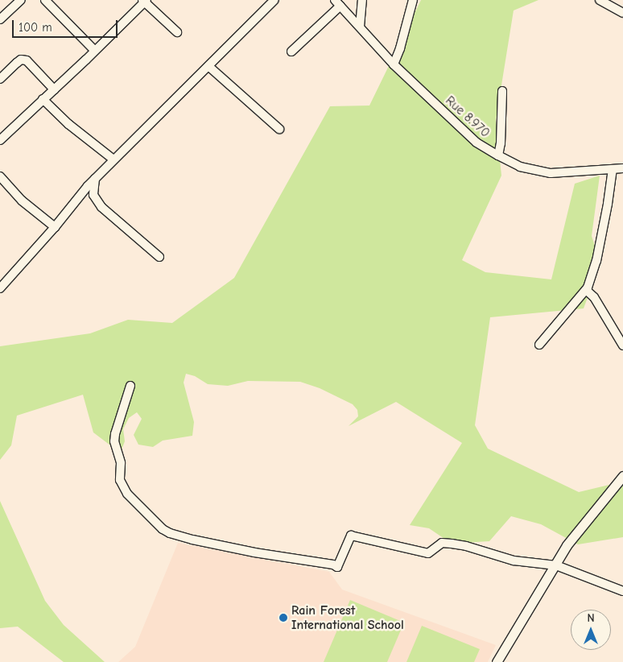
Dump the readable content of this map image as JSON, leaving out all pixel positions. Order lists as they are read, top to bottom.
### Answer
{
  "streets": {
    "street": ["Rue 8.970"]
  },
  "places": ["Rain Forest International School"],
  "scale_bar": "100 m",
  "north": "top"
}
